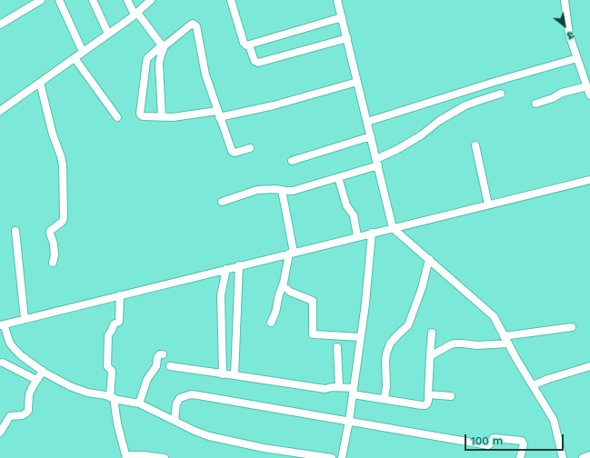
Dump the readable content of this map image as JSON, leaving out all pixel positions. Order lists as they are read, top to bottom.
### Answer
{
  "scale_bar": "100 m",
  "north": "bottom right"
}
